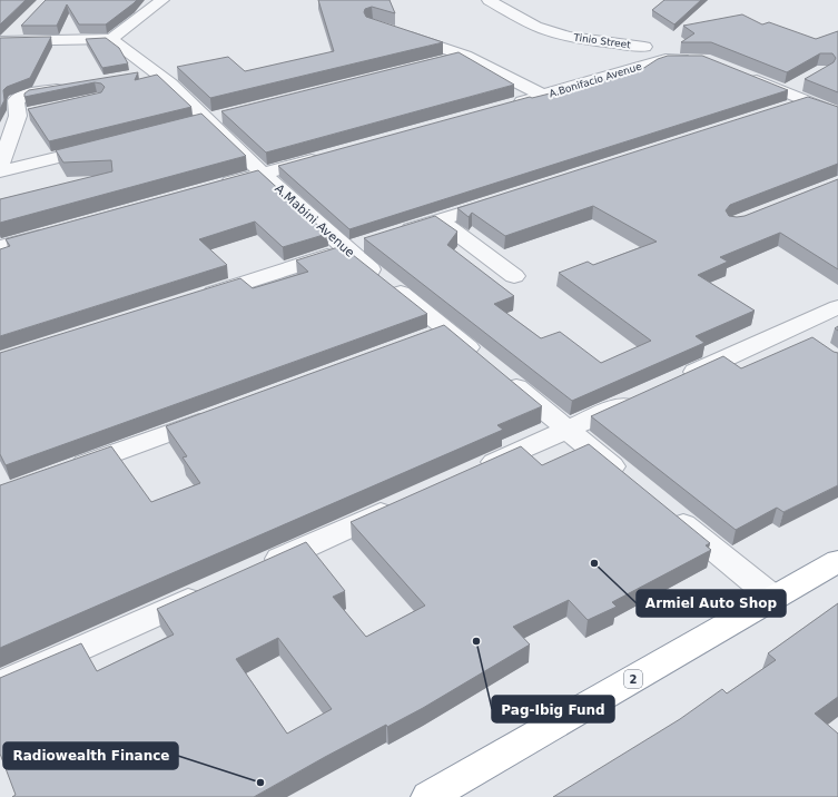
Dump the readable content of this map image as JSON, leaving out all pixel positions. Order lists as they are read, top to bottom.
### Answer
{
  "streets": {
    "highway": ["2"],
    "street": ["Tinio Street", "A.Bonifacio Avenue", "A.Mabini Avenue"]
  },
  "places": ["Armiel Auto Shop", "Pag-Ibig Fund", "Radiowealth Finance"]
}
